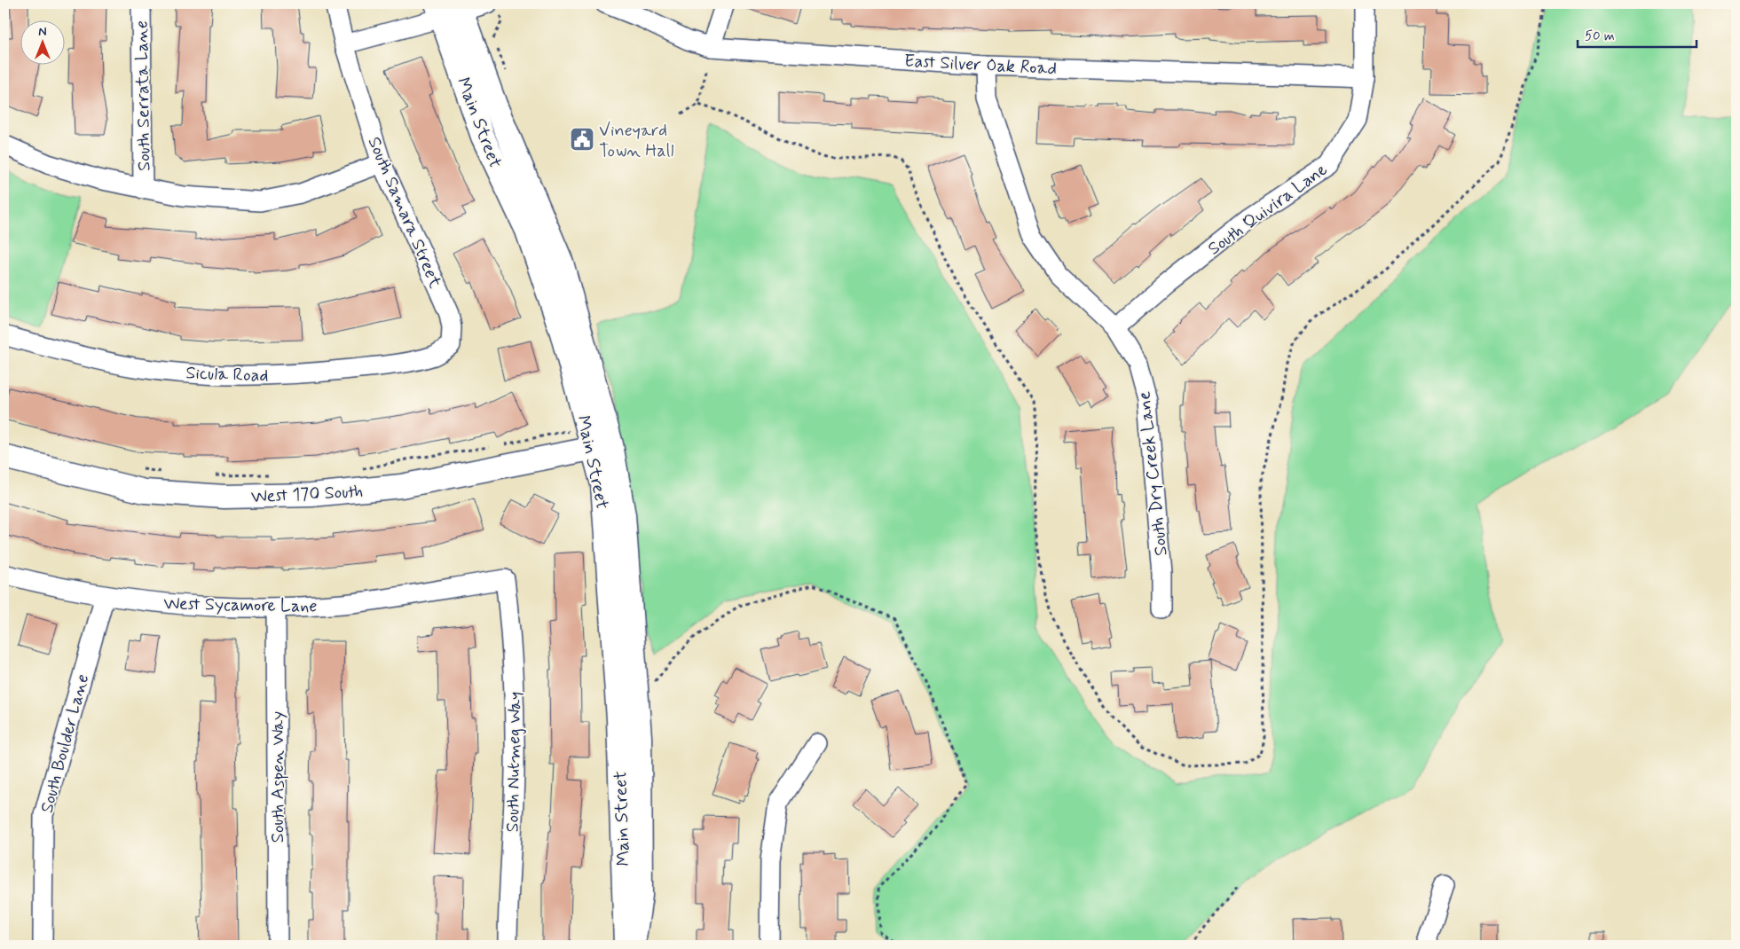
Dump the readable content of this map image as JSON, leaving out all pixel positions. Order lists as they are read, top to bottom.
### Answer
{
  "streets": {
    "street": [
      "East Silver Oak Road",
      "South Serrata Lane",
      "Main Street",
      "South Quivira Lane",
      "South Samara Street",
      "Sicula Road",
      "South Dry Creek Lane",
      "West 170 South",
      "West Sycamore Lane",
      "South Boulder Lane",
      "South Nutmeg Way",
      "South Aspen Way"
    ]
  },
  "crossings": [
    ["East Silver Oak Road", "South Quivira Lane"],
    ["East Silver Oak Road", "South Dry Creek Lane"],
    ["Main Street", "West 170 South"],
    ["South Quivira Lane", "South Dry Creek Lane"],
    ["South Samara Street", "Sicula Road"],
    ["West Sycamore Lane", "South Boulder Lane"],
    ["West Sycamore Lane", "South Nutmeg Way"],
    ["West Sycamore Lane", "South Aspen Way"]
  ],
  "places": {
    "public building": ["Vineyard Town Hall"]
  },
  "scale_bar": "50 m",
  "north": "top"
}
